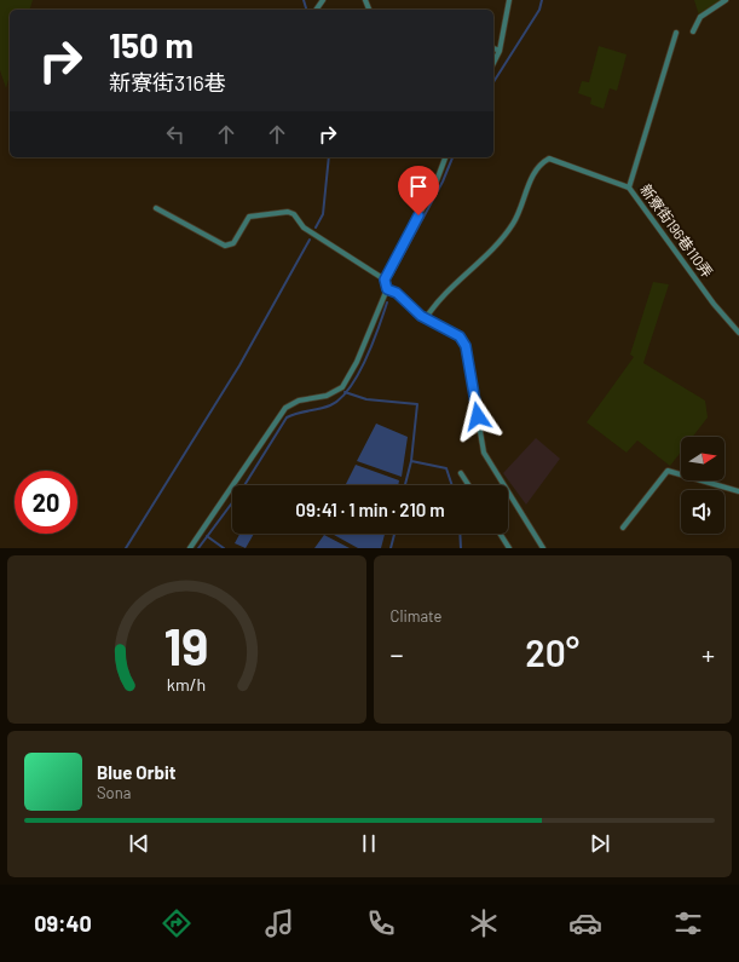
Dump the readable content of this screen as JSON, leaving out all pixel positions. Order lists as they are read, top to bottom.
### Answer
{
  "streets": {
    "lane": ["新寮街196巷110弄"]
  },
  "north": "right",
  "page": {
    "turn": ["150 m", "新寮街316巷"],
    "limit": "20",
    "trip": "09:41 · 1 min · 210 m",
    "tile": "Climate",
    "heat": ["−", "20°", "+"],
    "song": ["Blue Orbit", "Sona"],
    "tabs": "09:40",
    "gauge": ["19", "km/h"]
  }
}
